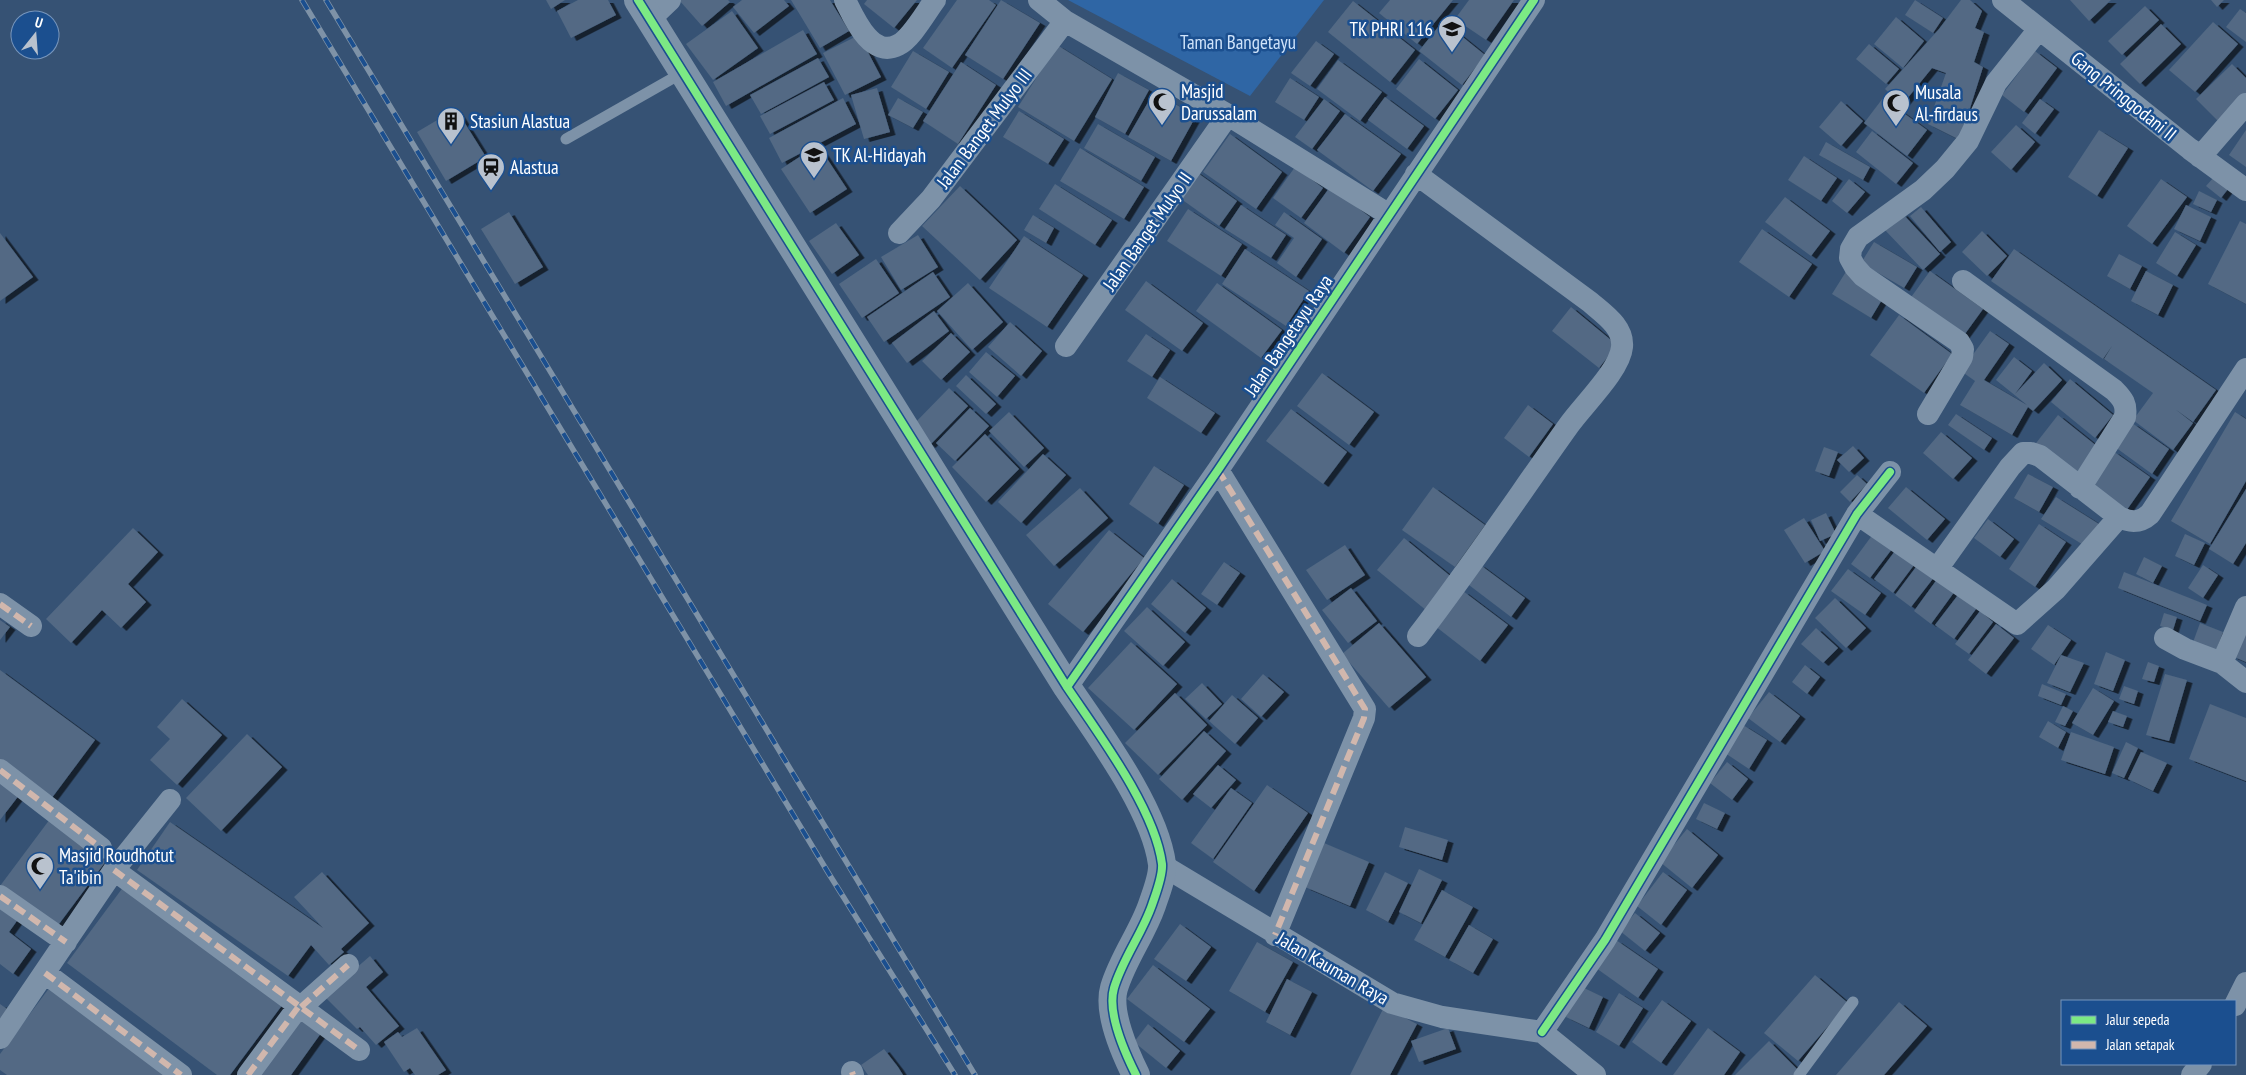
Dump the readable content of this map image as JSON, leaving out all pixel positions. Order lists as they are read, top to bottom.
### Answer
{
  "streets": {
    "street": [
      "Gang Pringgodani II",
      "Jalan Banget Mulyo III",
      "Jalan Banget Mulyo II",
      "Jalan Bangetayu Raya",
      "Jalan Kauman Raya"
    ]
  },
  "parks": ["Taman Bangetayu"],
  "places": {
    "school or university": ["TK PHRI 116", "TK Al-Hidayah"],
    "mosque": ["Masjid Darussalam", "Musala Al-firdaus", "Masjid Roudhotut Ta'ibin"],
    "building": ["Stasiun Alastua"],
    "station": ["Alastua"]
  },
  "legend": ["Jalur sepeda", "Jalan setapak"],
  "north": "top"
}
